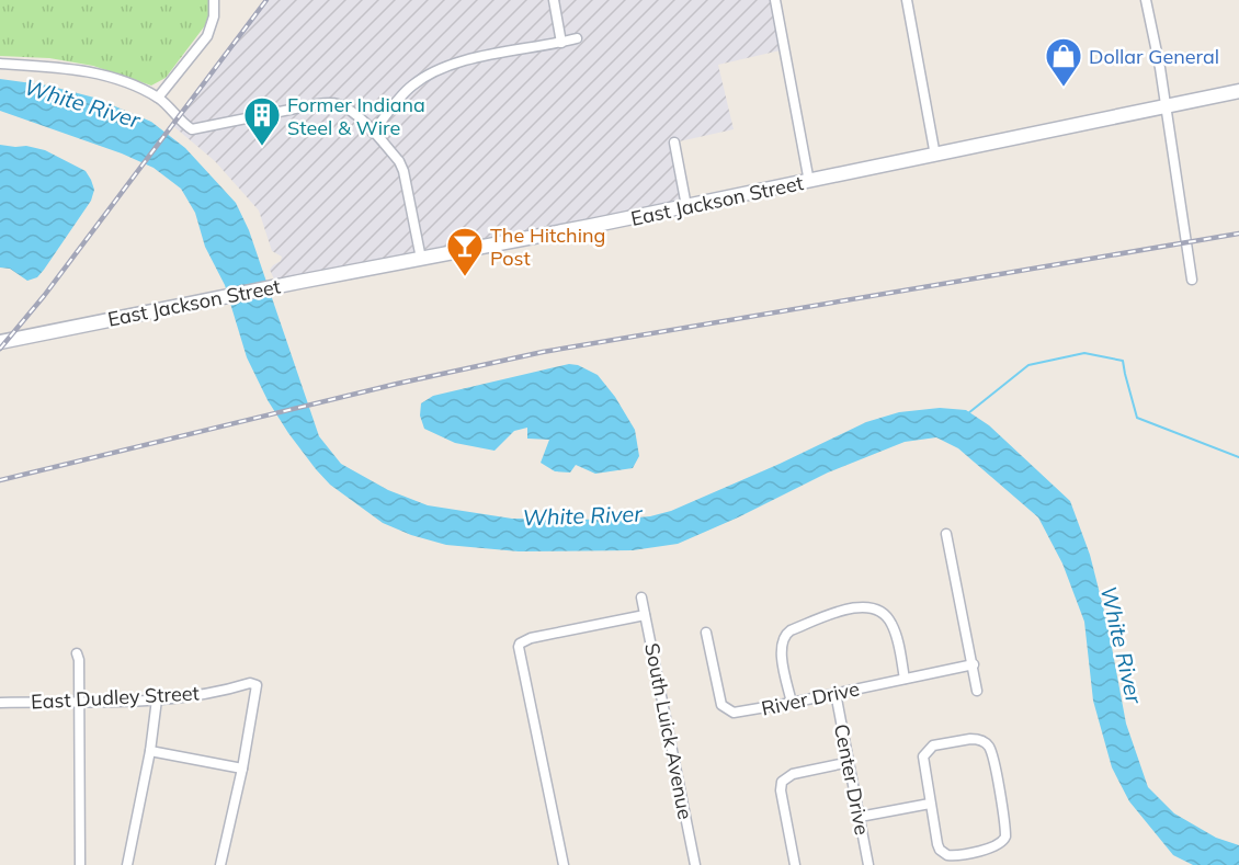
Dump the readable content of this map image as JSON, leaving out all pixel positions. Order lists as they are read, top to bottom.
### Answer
{
  "streets": {
    "main road": ["East Jackson Street"],
    "street": [
      "East Dudley Street",
      "River Drive",
      "South Luick Avenue",
      "Center Drive"
    ]
  },
  "crossings": [
    ["River Drive", "Center Drive"]
  ],
  "water": ["White River"],
  "places": {
    "shop": ["Dollar General"],
    "building": ["Former Indiana Steel & Wire"],
    "bar": ["The Hitching Post"]
  }
}
